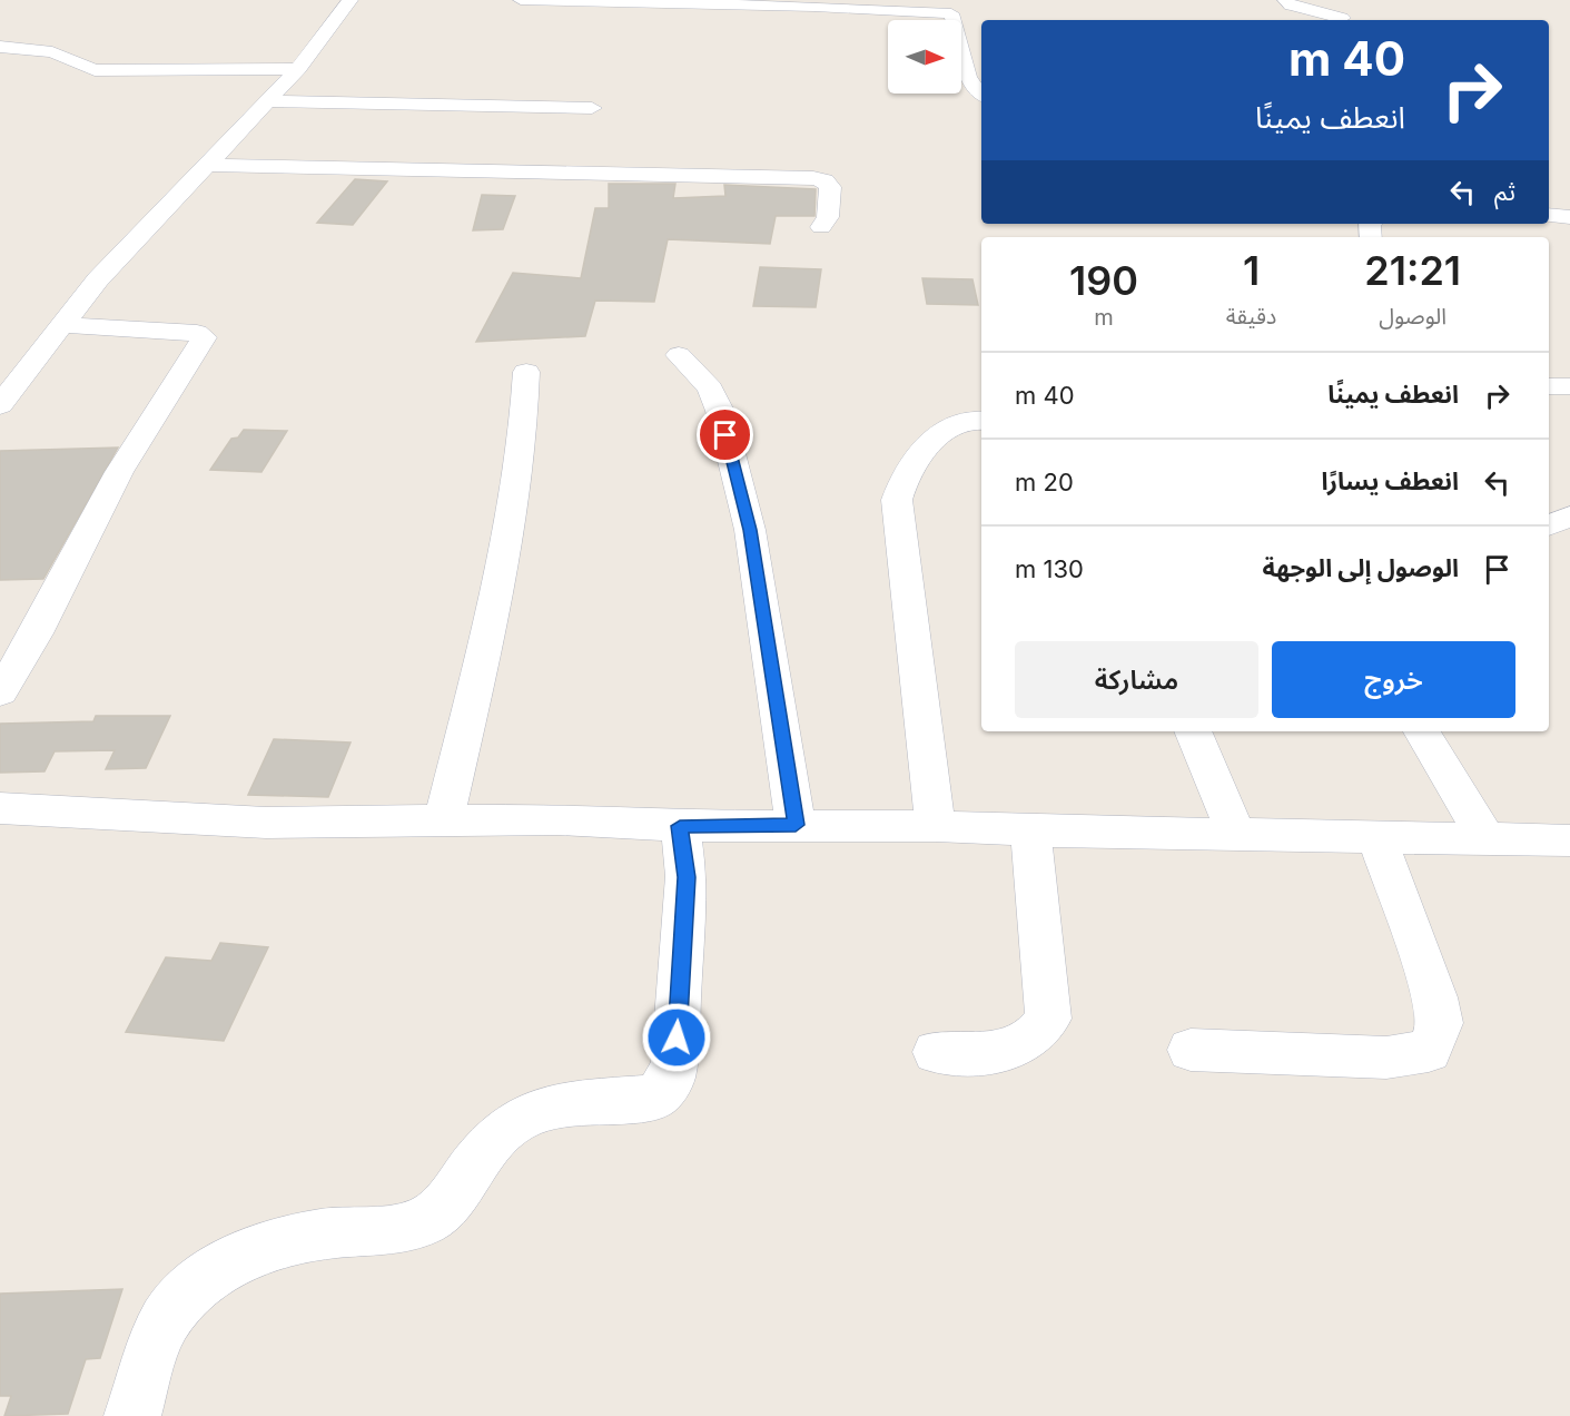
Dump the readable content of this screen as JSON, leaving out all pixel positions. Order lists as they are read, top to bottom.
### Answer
{
  "north": "right",
  "page": {
    "turn": ["40 m", "انعطف يمينًا"],
    "then": "ثم",
    "eta": [
      "21:21",
      "الوصول",
      "1",
      "دقيقة",
      "190",
      "m"
    ],
    "list": [
      {
        "name": "انعطف يمينًا",
        "value": "40 m"
      },
      {
        "name": "انعطف يسارًا",
        "value": "20 m"
      },
      {
        "name": "الوصول إلى الوجهة",
        "value": "130 m"
      }
    ],
    "buttons": ["خروج", "مشاركة"]
  }
}
